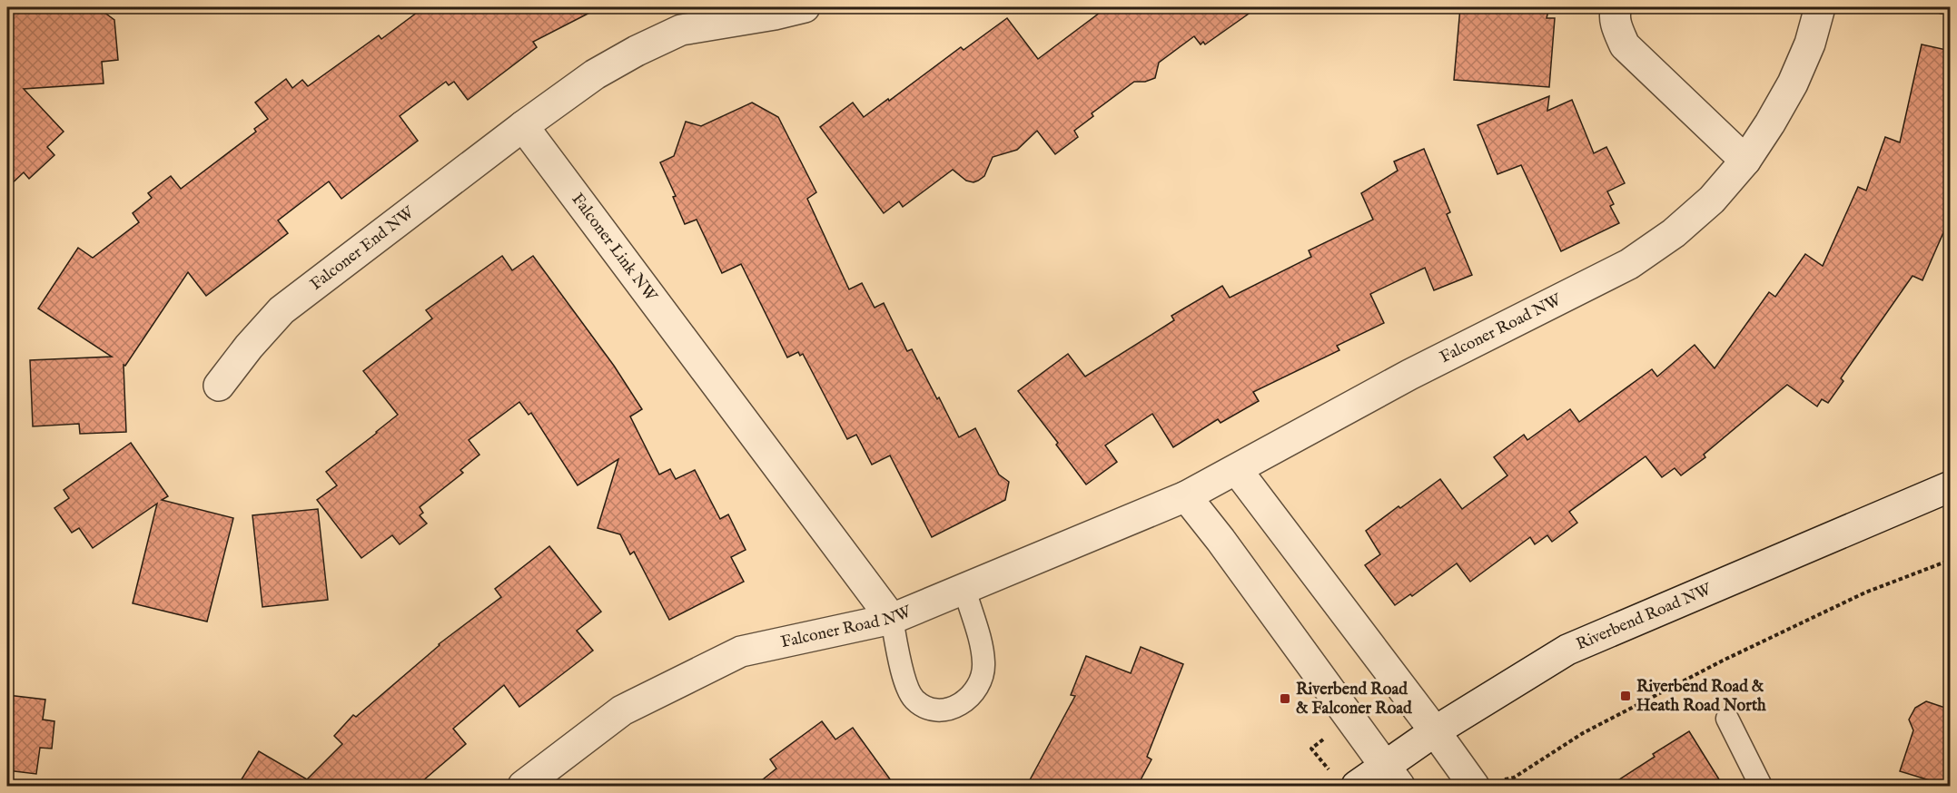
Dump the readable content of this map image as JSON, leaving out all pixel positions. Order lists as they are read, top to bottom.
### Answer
{
  "streets": {
    "street": [
      "Falconer End NW",
      "Falconer Link NW",
      "Falconer Road NW",
      "Riverbend Road NW"
    ]
  },
  "crossings": [
    ["Falconer End NW", "Falconer Link NW"],
    ["Falconer Link NW", "Falconer Road NW"]
  ],
  "places": {
    "transit": ["Riverbend Road & Heath Road North", "Riverbend Road & Falconer Road"]
  }
}
